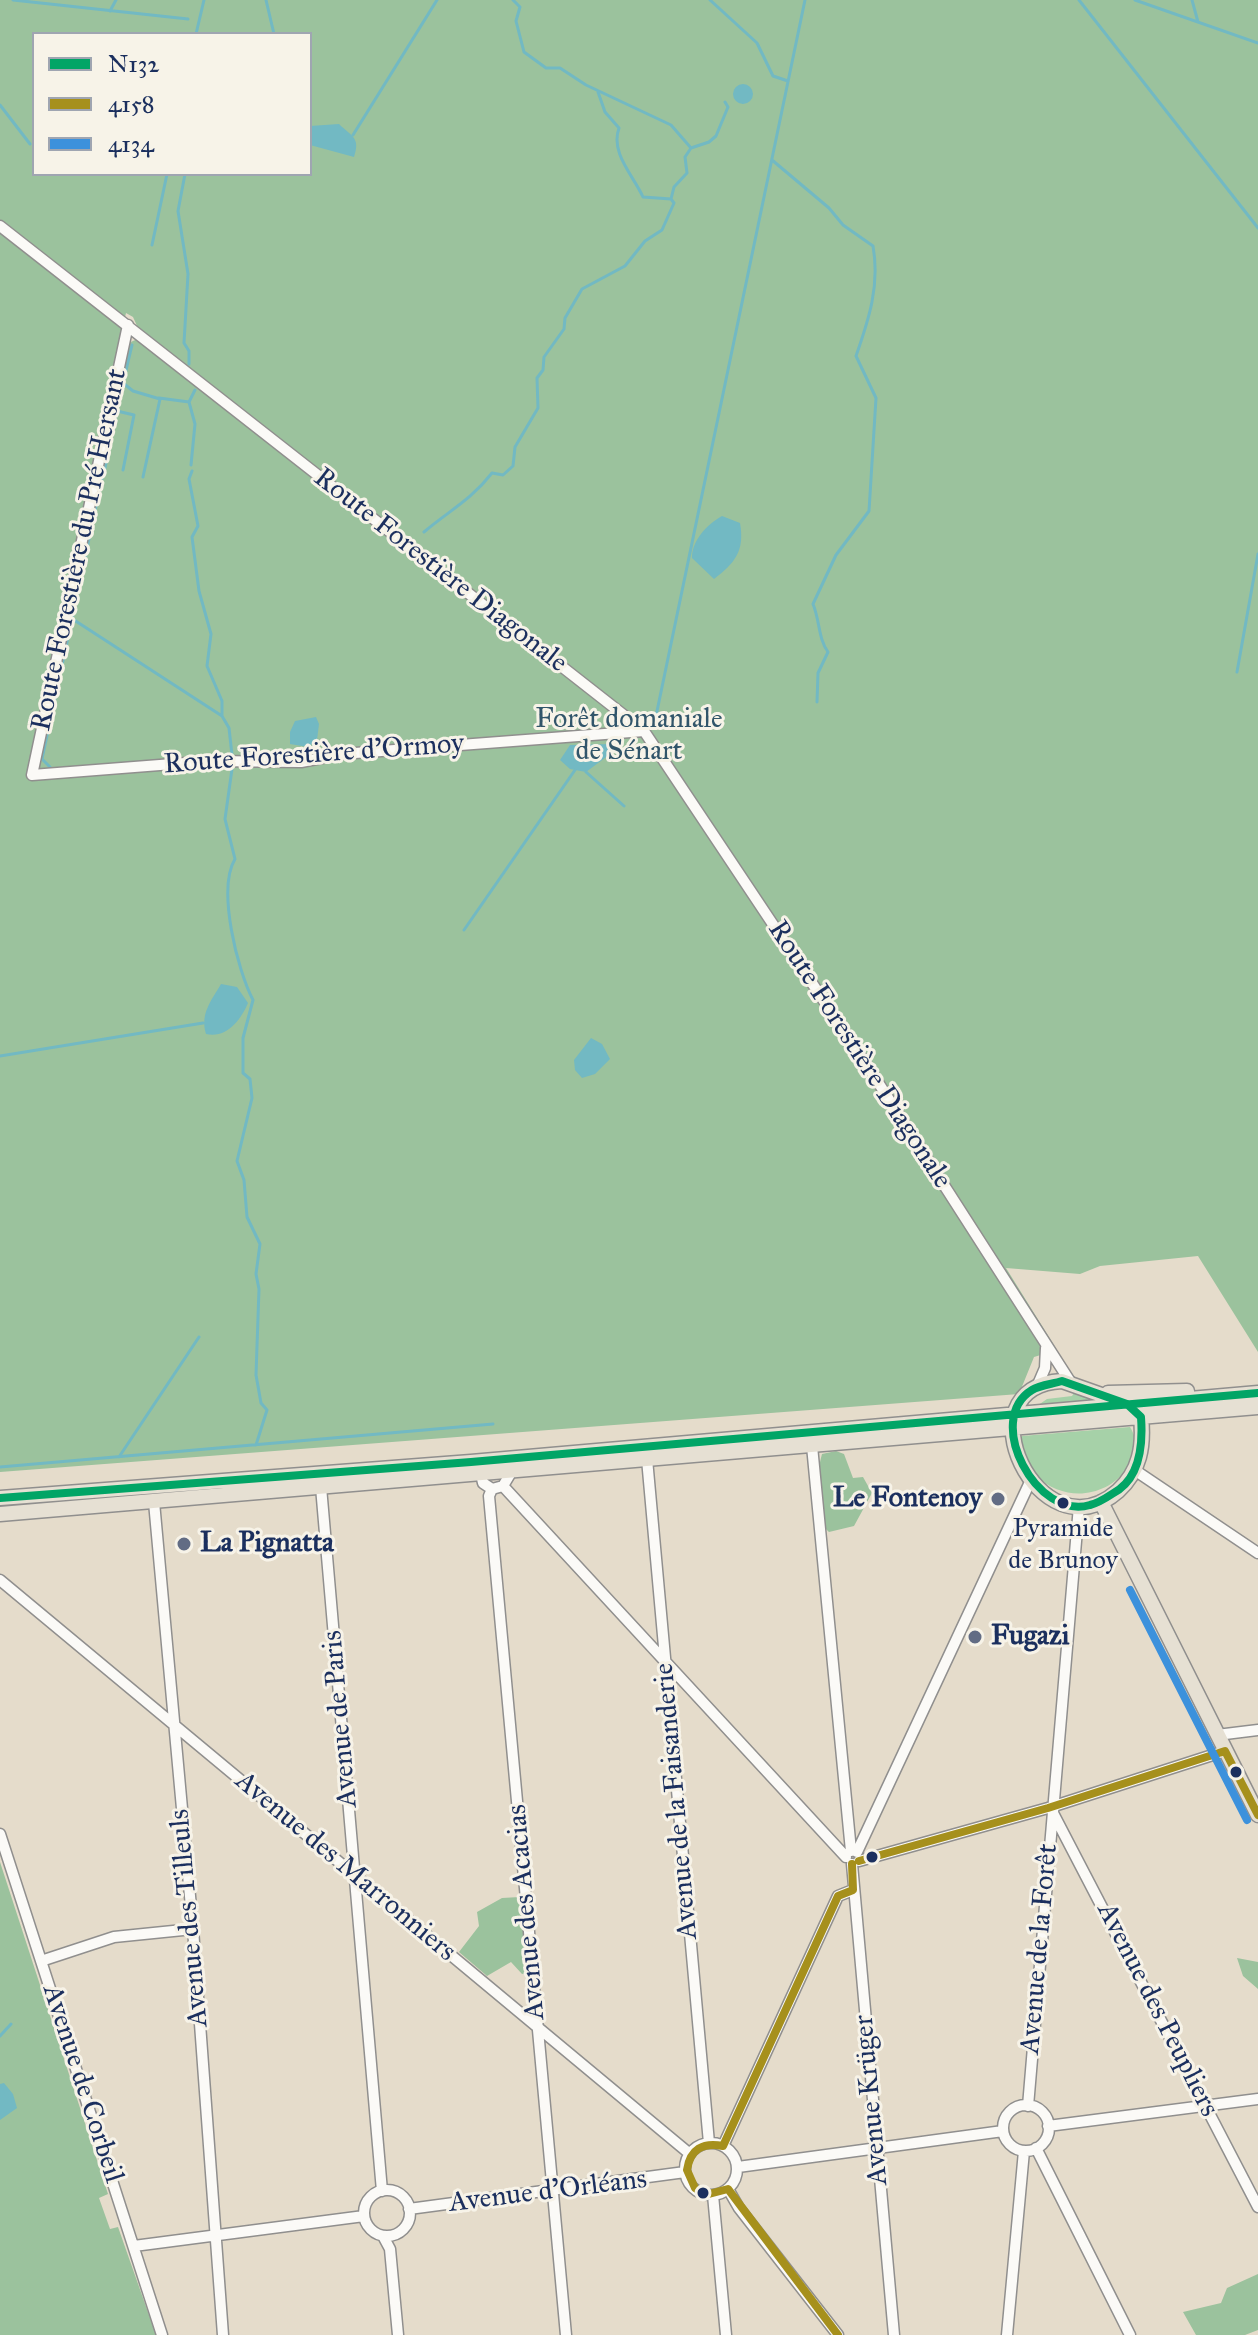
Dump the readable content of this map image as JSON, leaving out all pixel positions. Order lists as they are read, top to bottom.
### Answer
{
  "streets": {
    "street": [
      "Route Forestière du Pré Hersant",
      "Route Forestière Diagonale",
      "Route Forestière d'Ormoy",
      "Avenue de Paris",
      "Avenue de la Faisanderie",
      "Avenue des Marronniers",
      "Avenue des Acacias",
      "Avenue des Tilleuls",
      "Avenue de la Forêt",
      "Avenue des Peupliers",
      "Avenue de Corbeil",
      "Avenue Krüger",
      "Avenue d'Orléans"
    ]
  },
  "crossings": [
    ["Route Forestière du Pré Hersant", "Route Forestière Diagonale"],
    ["Route Forestière du Pré Hersant", "Route Forestière d'Ormoy"],
    ["Route Forestière Diagonale", "Route Forestière d'Ormoy"],
    ["Avenue de Paris", "Avenue des Marronniers"],
    ["Avenue de Paris", "Avenue d'Orléans"],
    ["Avenue de la Faisanderie", "Avenue des Marronniers"],
    ["Avenue de la Faisanderie", "Avenue d'Orléans"],
    ["Avenue des Marronniers", "Avenue des Acacias"],
    ["Avenue des Marronniers", "Avenue des Tilleuls"],
    ["Avenue des Marronniers", "Avenue d'Orléans"],
    ["Avenue des Acacias", "Avenue d'Orléans"],
    ["Avenue de la Forêt", "Avenue des Peupliers"]
  ],
  "parks": ["Forêt domaniale de Sénart"],
  "places": [
    "Le Fontenoy",
    "Pyramide de Brunoy",
    "La Pignatta",
    "Fugazi"
  ],
  "lines": ["transit line N132", "transit line 4134", "transit line 4158"],
  "legend": ["N132", "4158", "4134"]
}
